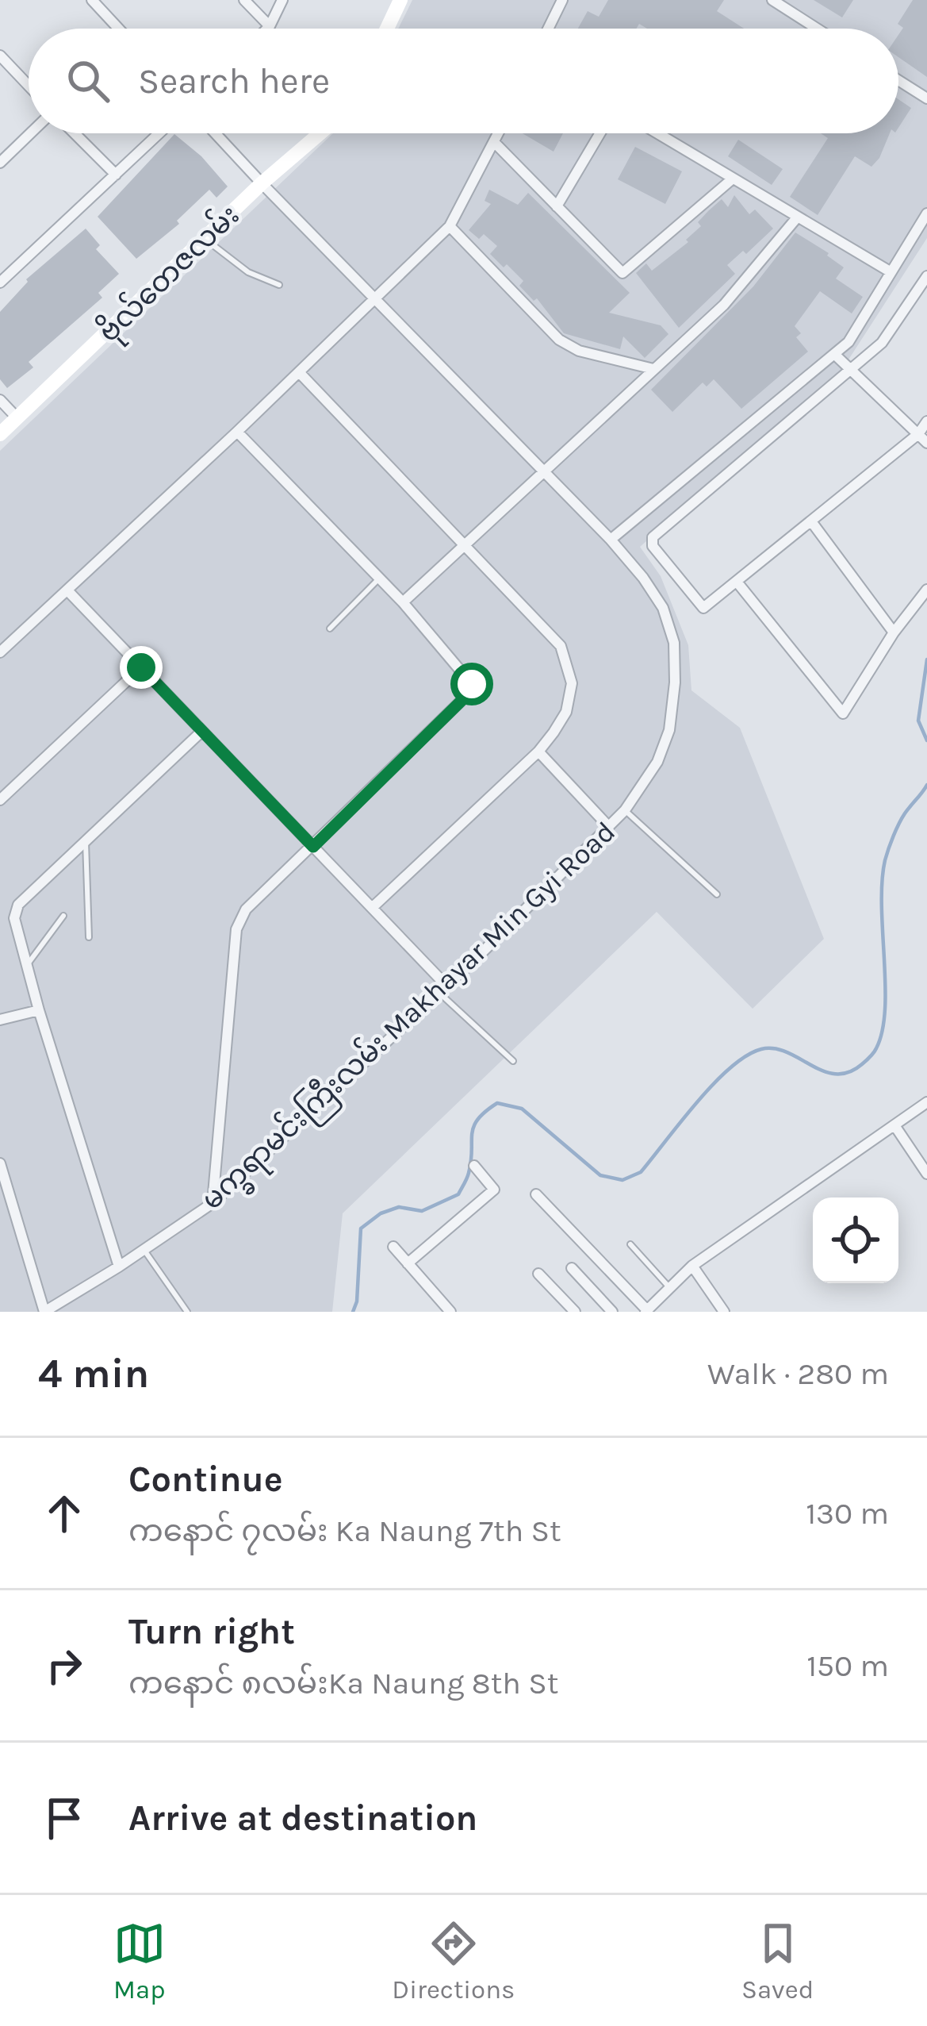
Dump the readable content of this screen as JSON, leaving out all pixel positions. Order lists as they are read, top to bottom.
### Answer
{
  "streets": {
    "main road": ["ဗိုလ်တေဇလမ်း"],
    "street": ["မက္ခရာမင်းကြီးလမ်း Makhayar Min Gyi Road"]
  },
  "crossings": [
    ["ဗိုလ်တေဇလမ်း", "မက္ခရာမင်းကြီးလမ်း Makhayar Min Gyi Road"]
  ],
  "page": {
    "search": "Search here",
    "heading": ["4 min", "Walk · 280 m"],
    "list": [
      ["Continue", "ကနောင် ၇လမ်း Ka Naung 7th St", "130 m"],
      ["Turn right", "ကနောင် ၈လမ်းKa Naung 8th St", "150 m"],
      "Arrive at destination"
    ],
    "nav": ["Map", "Directions", "Saved"]
  }
}
